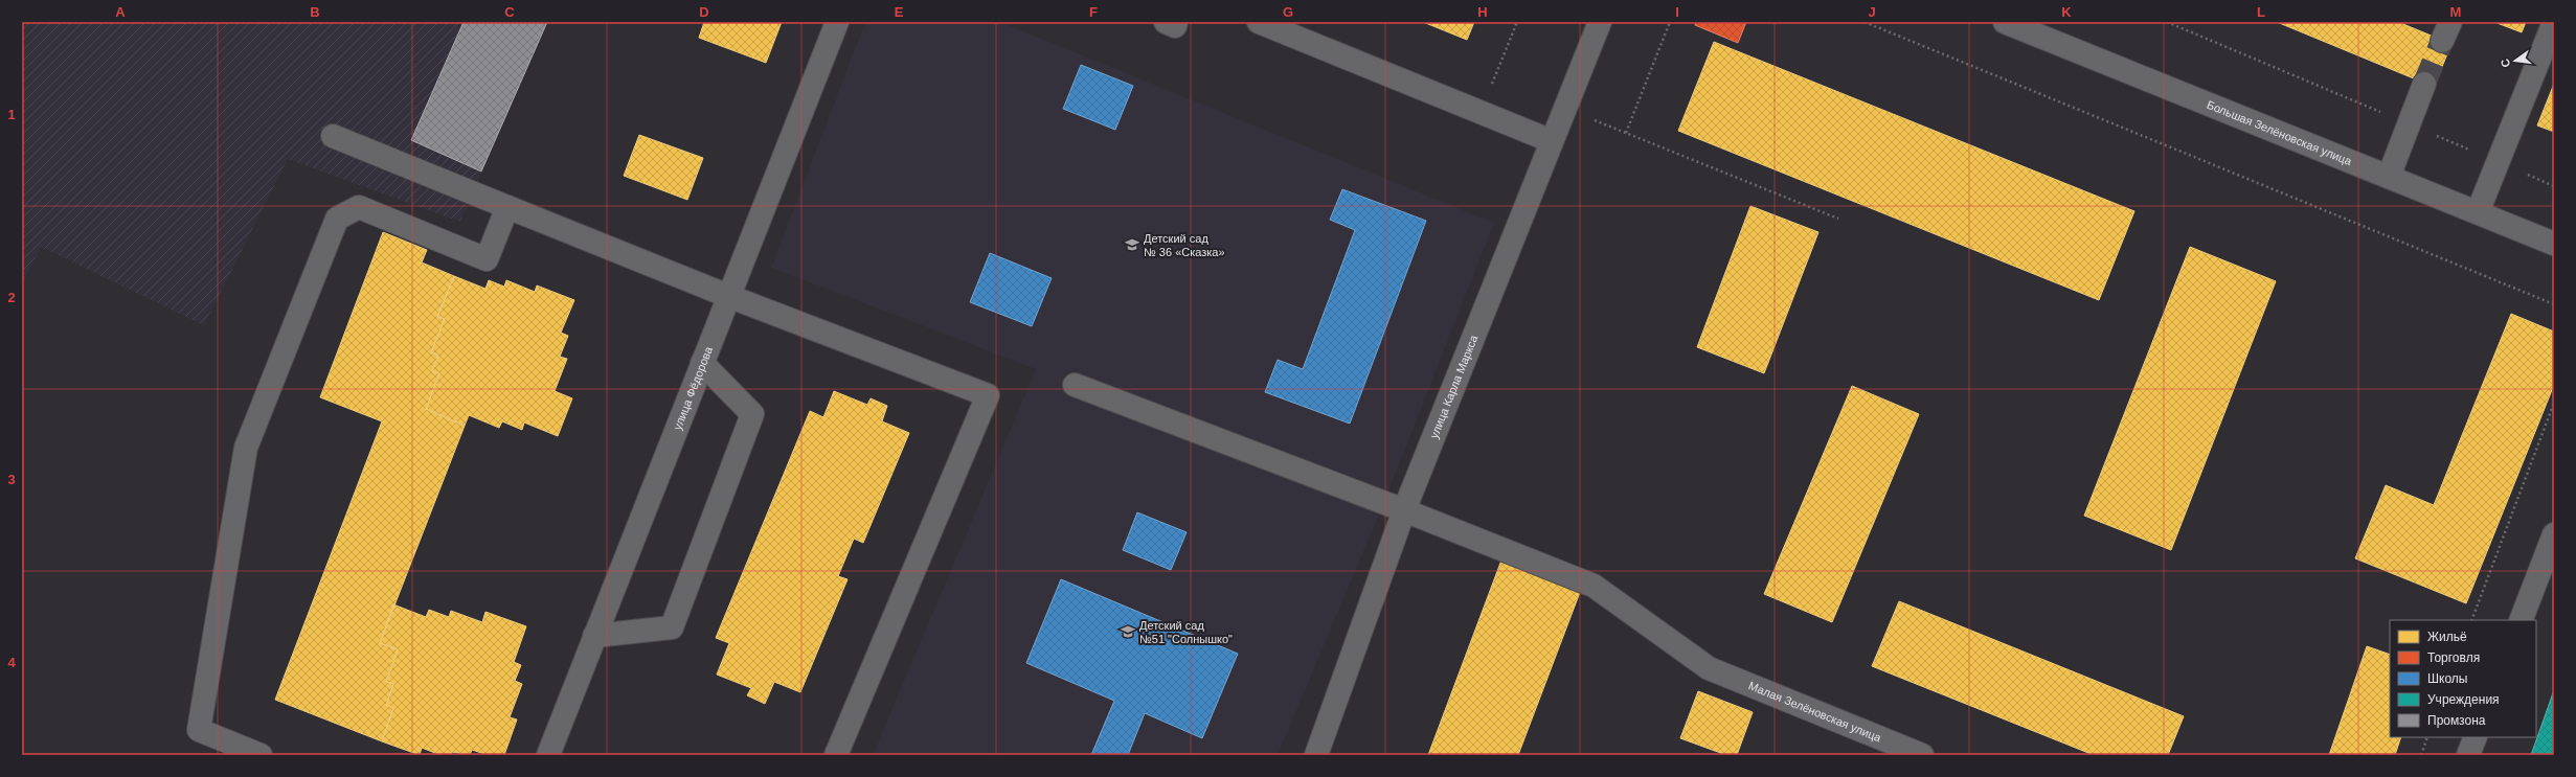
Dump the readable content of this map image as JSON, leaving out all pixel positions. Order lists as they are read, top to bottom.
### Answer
{
  "streets": {
    "street": [
      "Большая Зелёновская улица",
      "улица Карла Маркса",
      "улица Фёдорова",
      "Малая Зелёновская улица"
    ]
  },
  "crossings": [
    ["улица Карла Маркса", "Малая Зелёновская улица"]
  ],
  "places": {
    "school or university": ["Детский сад № 36 «Сказка»", "Детский сад №51 \"Солнышко\""]
  },
  "legend": [
    "Жильё",
    "Торговля",
    "Школы",
    "Учреждения",
    "Промзона"
  ],
  "north": "left",
  "grid": {
    "columns": [
      "A",
      "B",
      "C",
      "D",
      "E",
      "F",
      "G",
      "H",
      "I",
      "J",
      "K",
      "L",
      "M"
    ],
    "rows": [
      "1",
      "2",
      "3",
      "4"
    ]
  }
}
